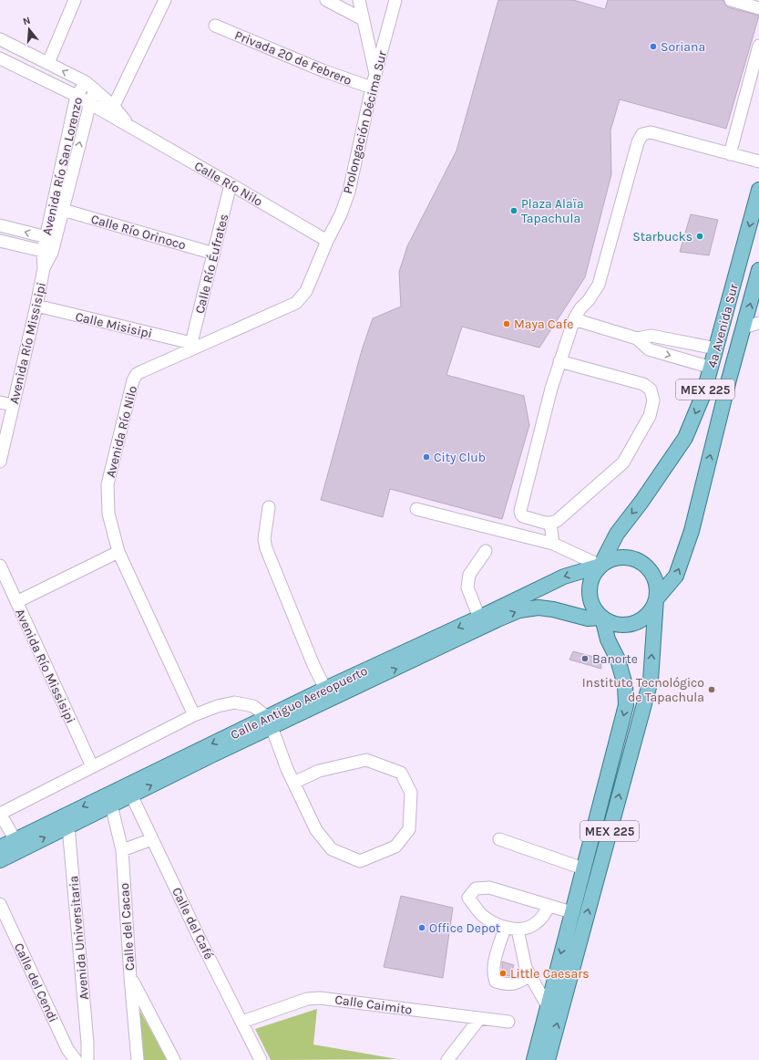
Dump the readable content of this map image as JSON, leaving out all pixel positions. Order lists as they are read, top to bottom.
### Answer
{
  "streets": {
    "main road": ["4a Avenida Sur", "MEX 225", "Calle Antiguo Aereopuerto"],
    "street": [
      "Privada 20 de Febrero",
      "Prolongación Décima Sur",
      "Avenida Río San Lorenzo",
      "Calle Río Nilo",
      "Calle Río Orinoco",
      "Calle Río Éufrates",
      "Calle Misisipi",
      "Avenida Río Missisipi",
      "Avenida Río Nilo",
      "Calle del Café",
      "Calle del Cacao",
      "Avenida Universitaria",
      "Calle del Cendi",
      "Calle Caimito"
    ]
  },
  "crossings": [
    ["Privada 20 de Febrero", "Prolongación Décima Sur"],
    ["Prolongación Décima Sur", "Calle Río Nilo"],
    ["Prolongación Décima Sur", "Avenida Río Nilo"],
    ["Avenida Río San Lorenzo", "Calle Río Nilo"],
    ["Avenida Río San Lorenzo", "Calle Río Orinoco"],
    ["Avenida Río San Lorenzo", "Avenida Río Missisipi"],
    ["Calle Río Nilo", "Calle Río Éufrates"],
    ["Calle Río Nilo", "Avenida Río Nilo"],
    ["Calle Río Orinoco", "Calle Río Éufrates"],
    ["Calle Río Éufrates", "Calle Misisipi"],
    ["Calle Río Éufrates", "Avenida Río Nilo"],
    ["Calle Misisipi", "Avenida Río Missisipi"],
    ["Calle Misisipi", "Avenida Río Nilo"],
    ["4a Avenida Sur", "MEX 225"],
    ["4a Avenida Sur", "Calle Antiguo Aereopuerto"],
    ["MEX 225", "Calle Antiguo Aereopuerto"],
    ["Calle Antiguo Aereopuerto", "Calle del Café"],
    ["Calle Antiguo Aereopuerto", "Calle del Cacao"],
    ["Calle Antiguo Aereopuerto", "Avenida Universitaria"],
    ["Calle del Café", "Calle Caimito"]
  ],
  "places": [
    "Soriana",
    "Plaza Alaïa Tapachula",
    "Starbucks",
    "Maya Cafe",
    "City Club",
    "Banorte",
    "Instituto Tecnológico de Tapachula",
    "Office Depot",
    "Little Caesars"
  ],
  "north": "top"
}
